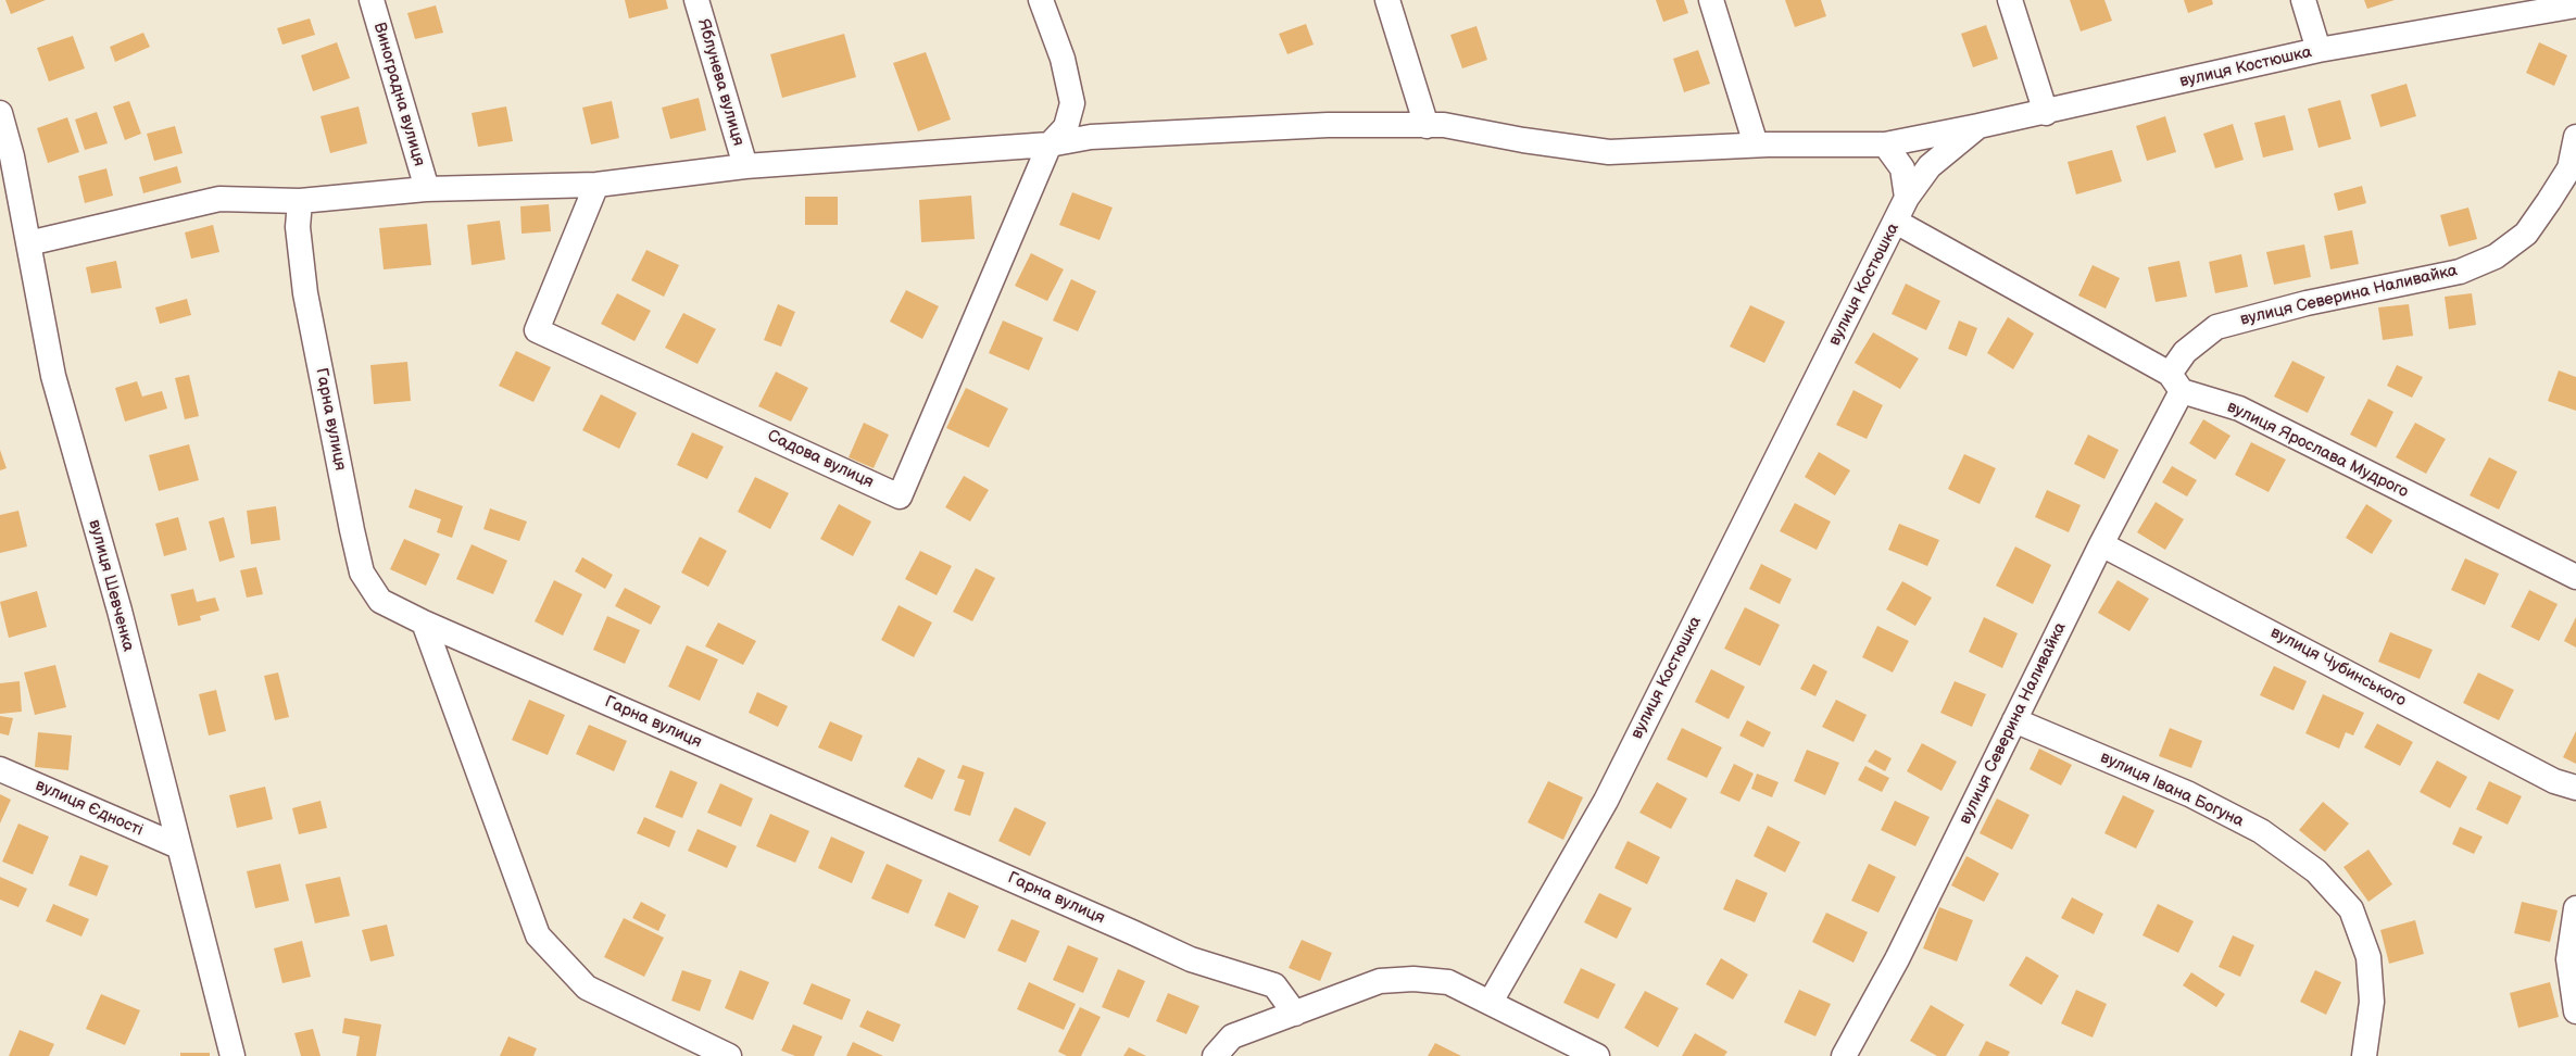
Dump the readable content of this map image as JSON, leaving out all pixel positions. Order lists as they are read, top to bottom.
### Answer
{
  "streets": {
    "street": [
      "вулиця Костюшка",
      "Яблунева вулиця",
      "Виноградна вулиця",
      "вулиця Северина Наливайка",
      "Гарна вулиця",
      "вулиця Ярослава Мудрого",
      "Садова вулиця",
      "вулиця Шевченка",
      "вулиця Чубинського",
      "вулиця Івана Богуна",
      "вулиця Єдності"
    ]
  },
  "crossings": [
    ["вулиця Костюшка", "вулиця Ярослава Мудрого"],
    ["вулиця Северина Наливайка", "вулиця Ярослава Мудрого"],
    ["вулиця Северина Наливайка", "вулиця Чубинського"],
    ["вулиця Северина Наливайка", "вулиця Івана Богуна"],
    ["вулиця Шевченка", "вулиця Єдності"]
  ]
}
